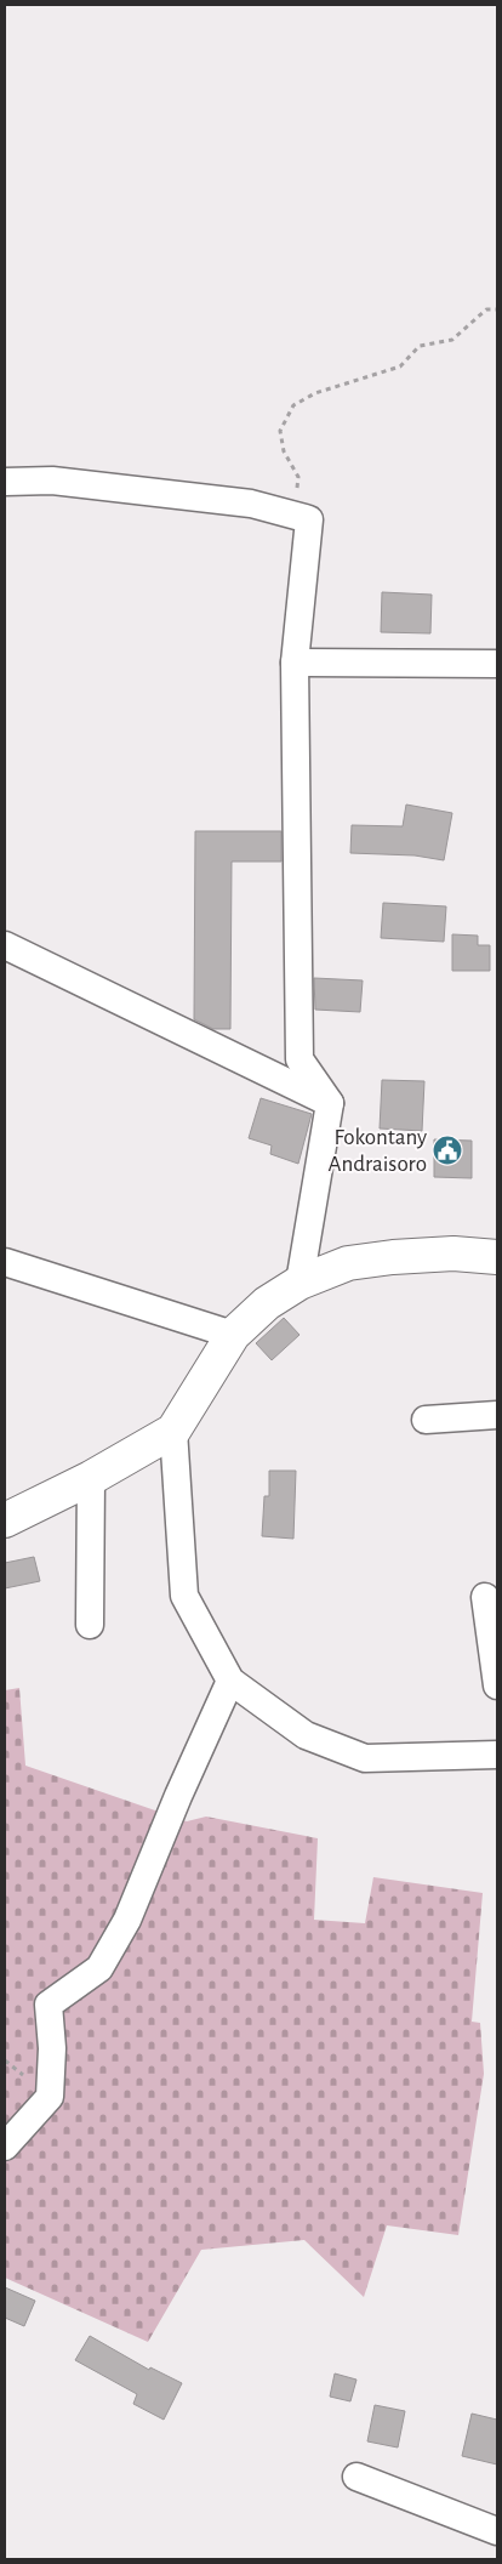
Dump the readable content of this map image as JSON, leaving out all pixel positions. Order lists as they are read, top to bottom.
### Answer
{
  "places": {
    "public building": ["Fokontany Andraisoro"]
  }
}
